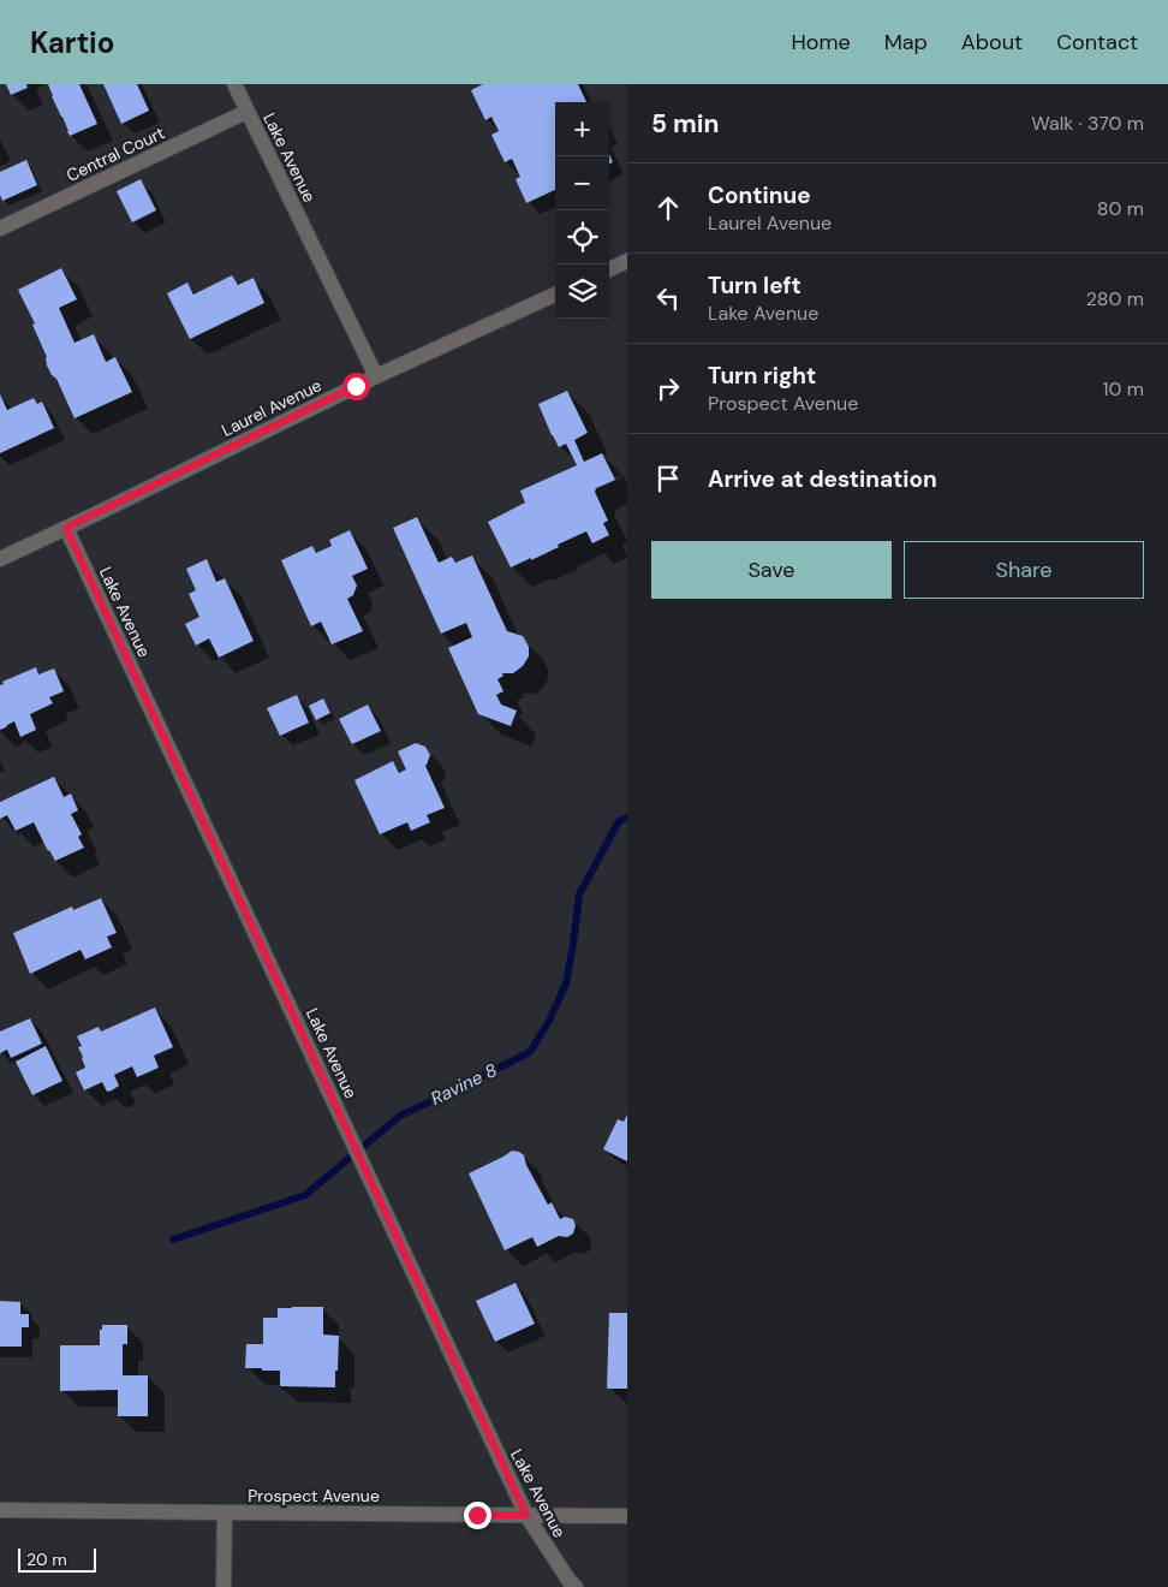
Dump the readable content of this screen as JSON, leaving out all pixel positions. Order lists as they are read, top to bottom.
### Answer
{
  "streets": {
    "street": [
      "Central Court",
      "Lake Avenue",
      "Laurel Avenue",
      "Prospect Avenue"
    ]
  },
  "crossings": [
    ["Central Court", "Lake Avenue"],
    ["Lake Avenue", "Laurel Avenue"],
    ["Lake Avenue", "Prospect Avenue"]
  ],
  "water": ["Ravine 8"],
  "scale_bar": "20 m",
  "page": {
    "header": "Kartio",
    "nav": [
      "Home",
      "Map",
      "About",
      "Contact"
    ],
    "heading": ["5 min", "Walk · 370 m"],
    "map_buttons": ["+", "−"],
    "list": [
      ["Continue", "Laurel Avenue", "80 m"],
      ["Turn left", "Lake Avenue", "280 m"],
      ["Turn right", "Prospect Avenue", "10 m"],
      "Arrive at destination"
    ],
    "buttons": ["Save", "Share"],
    "scale": "20 m"
  }
}
